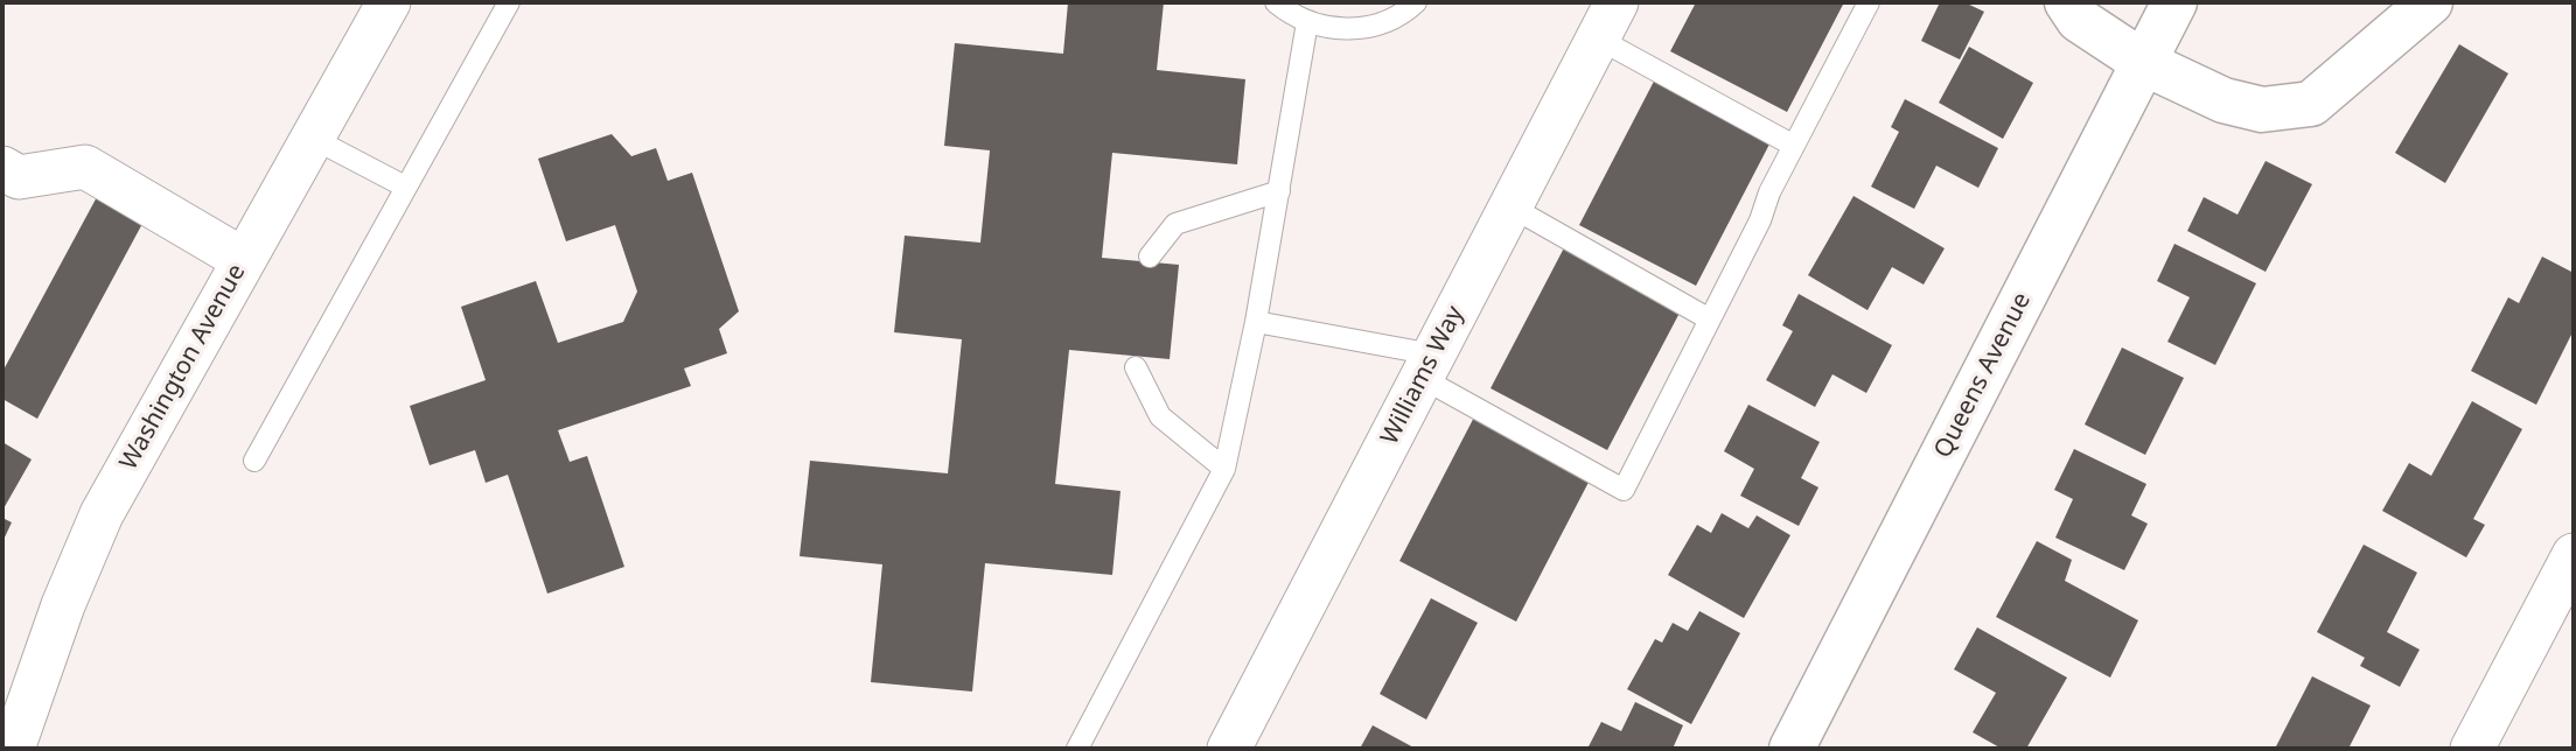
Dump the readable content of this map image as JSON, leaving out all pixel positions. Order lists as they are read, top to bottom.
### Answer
{
  "streets": {
    "main road": ["Queens Avenue"],
    "street": ["Washington Avenue", "Williams Way"]
  }
}
